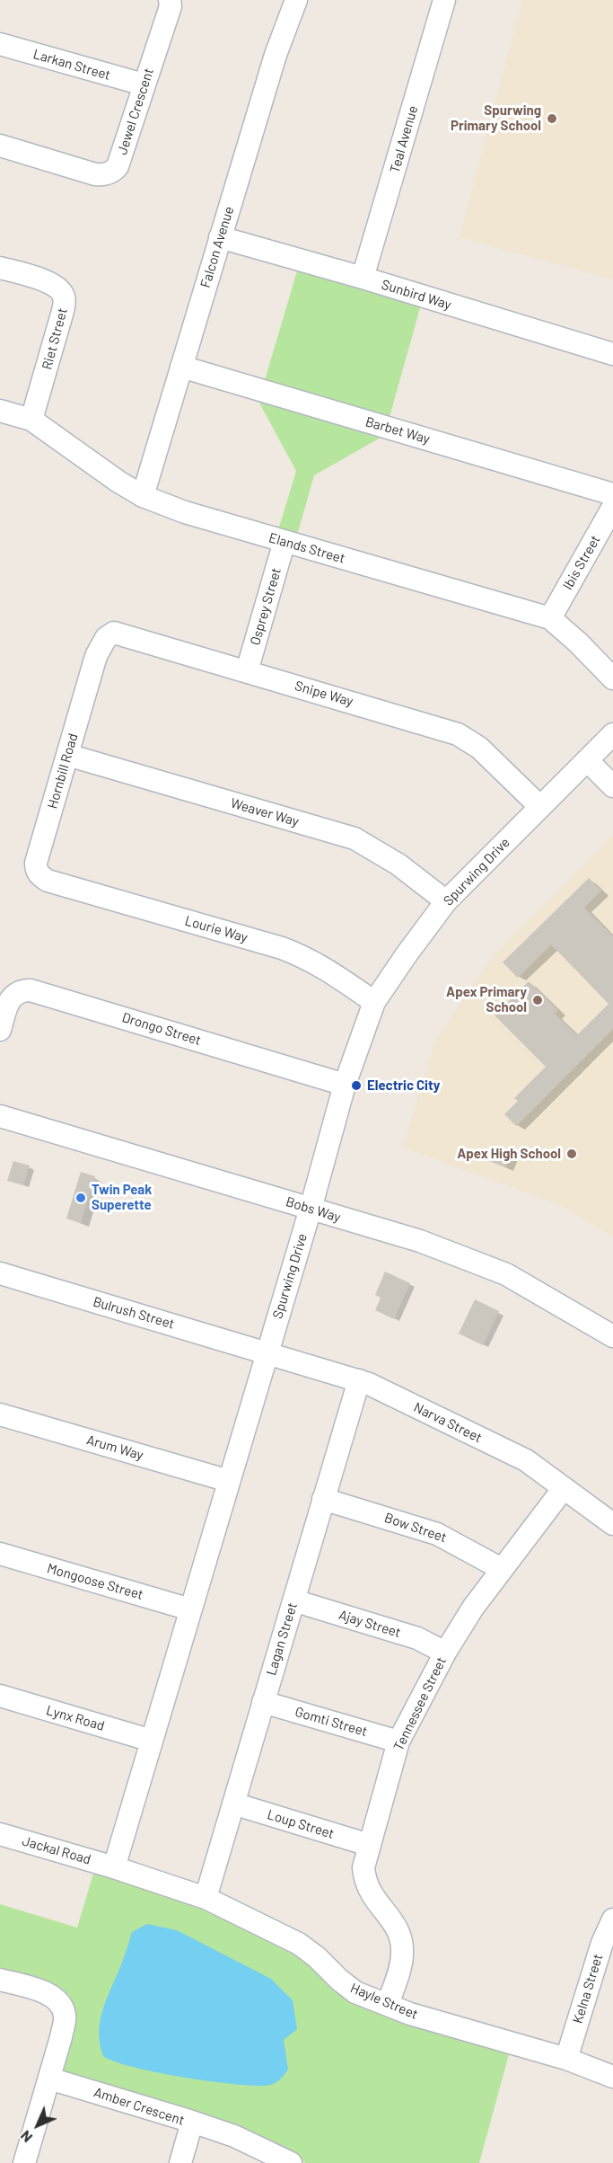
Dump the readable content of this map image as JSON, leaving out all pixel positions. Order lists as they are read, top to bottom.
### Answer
{
  "streets": {
    "street": [
      "Larkan Street",
      "Jewel Crescent",
      "Teal Avenue",
      "Falcon Avenue",
      "Sunbird Way",
      "Riet Street",
      "Barbet Way",
      "Elands Street",
      "Ibis Street",
      "Osprey Street",
      "Snipe Way",
      "Hornbill Road",
      "Weaver Way",
      "Spurwing Drive",
      "Lourie Way",
      "Drongo Street",
      "Bobs Way",
      "Bulrush Street",
      "Narva Street",
      "Arum Way",
      "Bow Street",
      "Mongoose Street",
      "Ajay Street",
      "Lagan Street",
      "Tennessee Street",
      "Lynx Road",
      "Gomti Street",
      "Loup Street",
      "Jackal Road",
      "Kelna Street",
      "Hayle Street",
      "Amber Crescent"
    ]
  },
  "crossings": [
    ["Larkan Street", "Jewel Crescent"],
    ["Teal Avenue", "Sunbird Way"],
    ["Falcon Avenue", "Sunbird Way"],
    ["Falcon Avenue", "Barbet Way"],
    ["Falcon Avenue", "Elands Street"],
    ["Riet Street", "Elands Street"],
    ["Elands Street", "Ibis Street"],
    ["Elands Street", "Osprey Street"],
    ["Osprey Street", "Snipe Way"],
    ["Snipe Way", "Hornbill Road"],
    ["Snipe Way", "Spurwing Drive"],
    ["Hornbill Road", "Weaver Way"],
    ["Hornbill Road", "Lourie Way"],
    ["Weaver Way", "Spurwing Drive"],
    ["Spurwing Drive", "Lourie Way"],
    ["Spurwing Drive", "Drongo Street"],
    ["Spurwing Drive", "Bobs Way"],
    ["Spurwing Drive", "Bulrush Street"],
    ["Spurwing Drive", "Narva Street"],
    ["Spurwing Drive", "Arum Way"],
    ["Spurwing Drive", "Mongoose Street"],
    ["Spurwing Drive", "Lynx Road"],
    ["Spurwing Drive", "Jackal Road"],
    ["Spurwing Drive", "Hayle Street"],
    ["Bulrush Street", "Narva Street"],
    ["Narva Street", "Lagan Street"],
    ["Narva Street", "Tennessee Street"],
    ["Bow Street", "Lagan Street"],
    ["Bow Street", "Tennessee Street"],
    ["Ajay Street", "Lagan Street"],
    ["Ajay Street", "Tennessee Street"],
    ["Lagan Street", "Gomti Street"],
    ["Lagan Street", "Loup Street"],
    ["Lagan Street", "Hayle Street"],
    ["Tennessee Street", "Gomti Street"],
    ["Tennessee Street", "Loup Street"],
    ["Tennessee Street", "Hayle Street"],
    ["Jackal Road", "Hayle Street"],
    ["Kelna Street", "Hayle Street"]
  ],
  "places": [
    "Spurwing Primary School",
    "Apex Primary School",
    "Electric City",
    "Apex High School",
    "Twin Peak Superette"
  ],
  "north": "bottom left"
}
